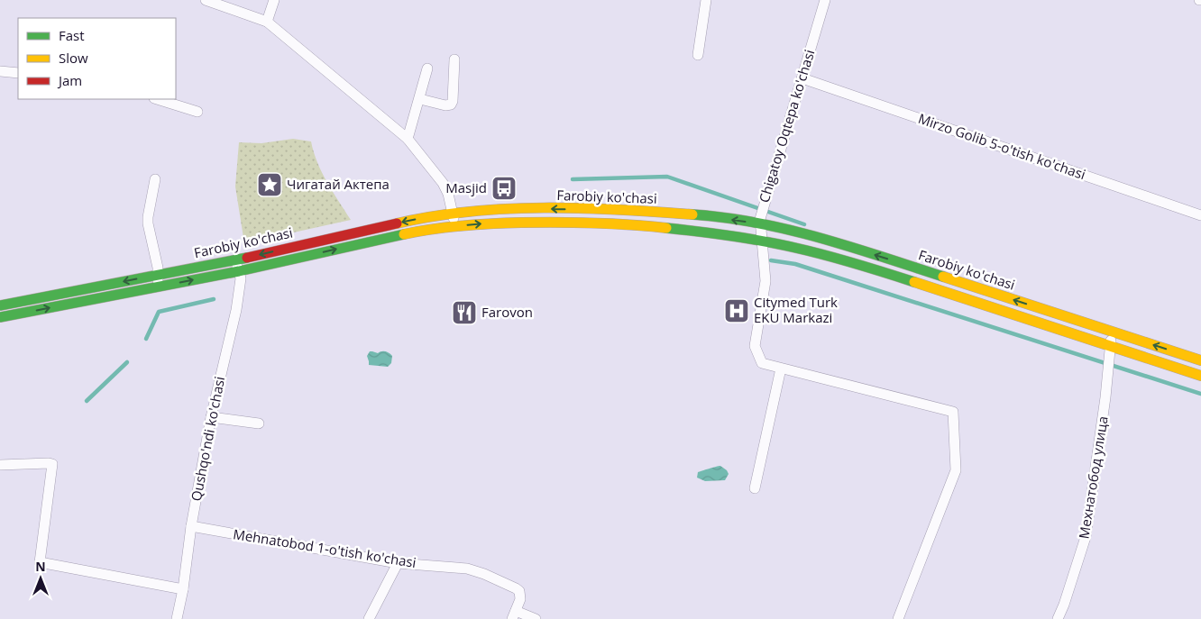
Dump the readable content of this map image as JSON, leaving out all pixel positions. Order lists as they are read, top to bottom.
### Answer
{
  "streets": {
    "main road": ["Farobiy ko'chasi"],
    "street": [
      "Chigatoy Oqtepa ko'chasi",
      "Mirzo Golib 5-o'tish ko'chasi",
      "Qushqo'ndi ko'chasi",
      "Мехнатобод улица",
      "Mehnatobod 1-o'tish ko'chasi"
    ]
  },
  "crossings": [
    ["Chigatoy Oqtepa ko'chasi", "Mirzo Golib 5-o'tish ko'chasi"],
    ["Chigatoy Oqtepa ko'chasi", "Farobiy ko'chasi"],
    ["Farobiy ko'chasi", "Qushqo'ndi ko'chasi"],
    ["Farobiy ko'chasi", "Мехнатобод улица"],
    ["Qushqo'ndi ko'chasi", "Mehnatobod 1-o'tish ko'chasi"]
  ],
  "places": {
    "place": ["Чигатай Актепа"],
    "bus stop": ["Masjid"],
    "hospital": ["Citymed Turk EKU Markazi"],
    "restaurant": ["Farovon"]
  },
  "legend": ["Fast", "Slow", "Jam"],
  "north": "top"
}
